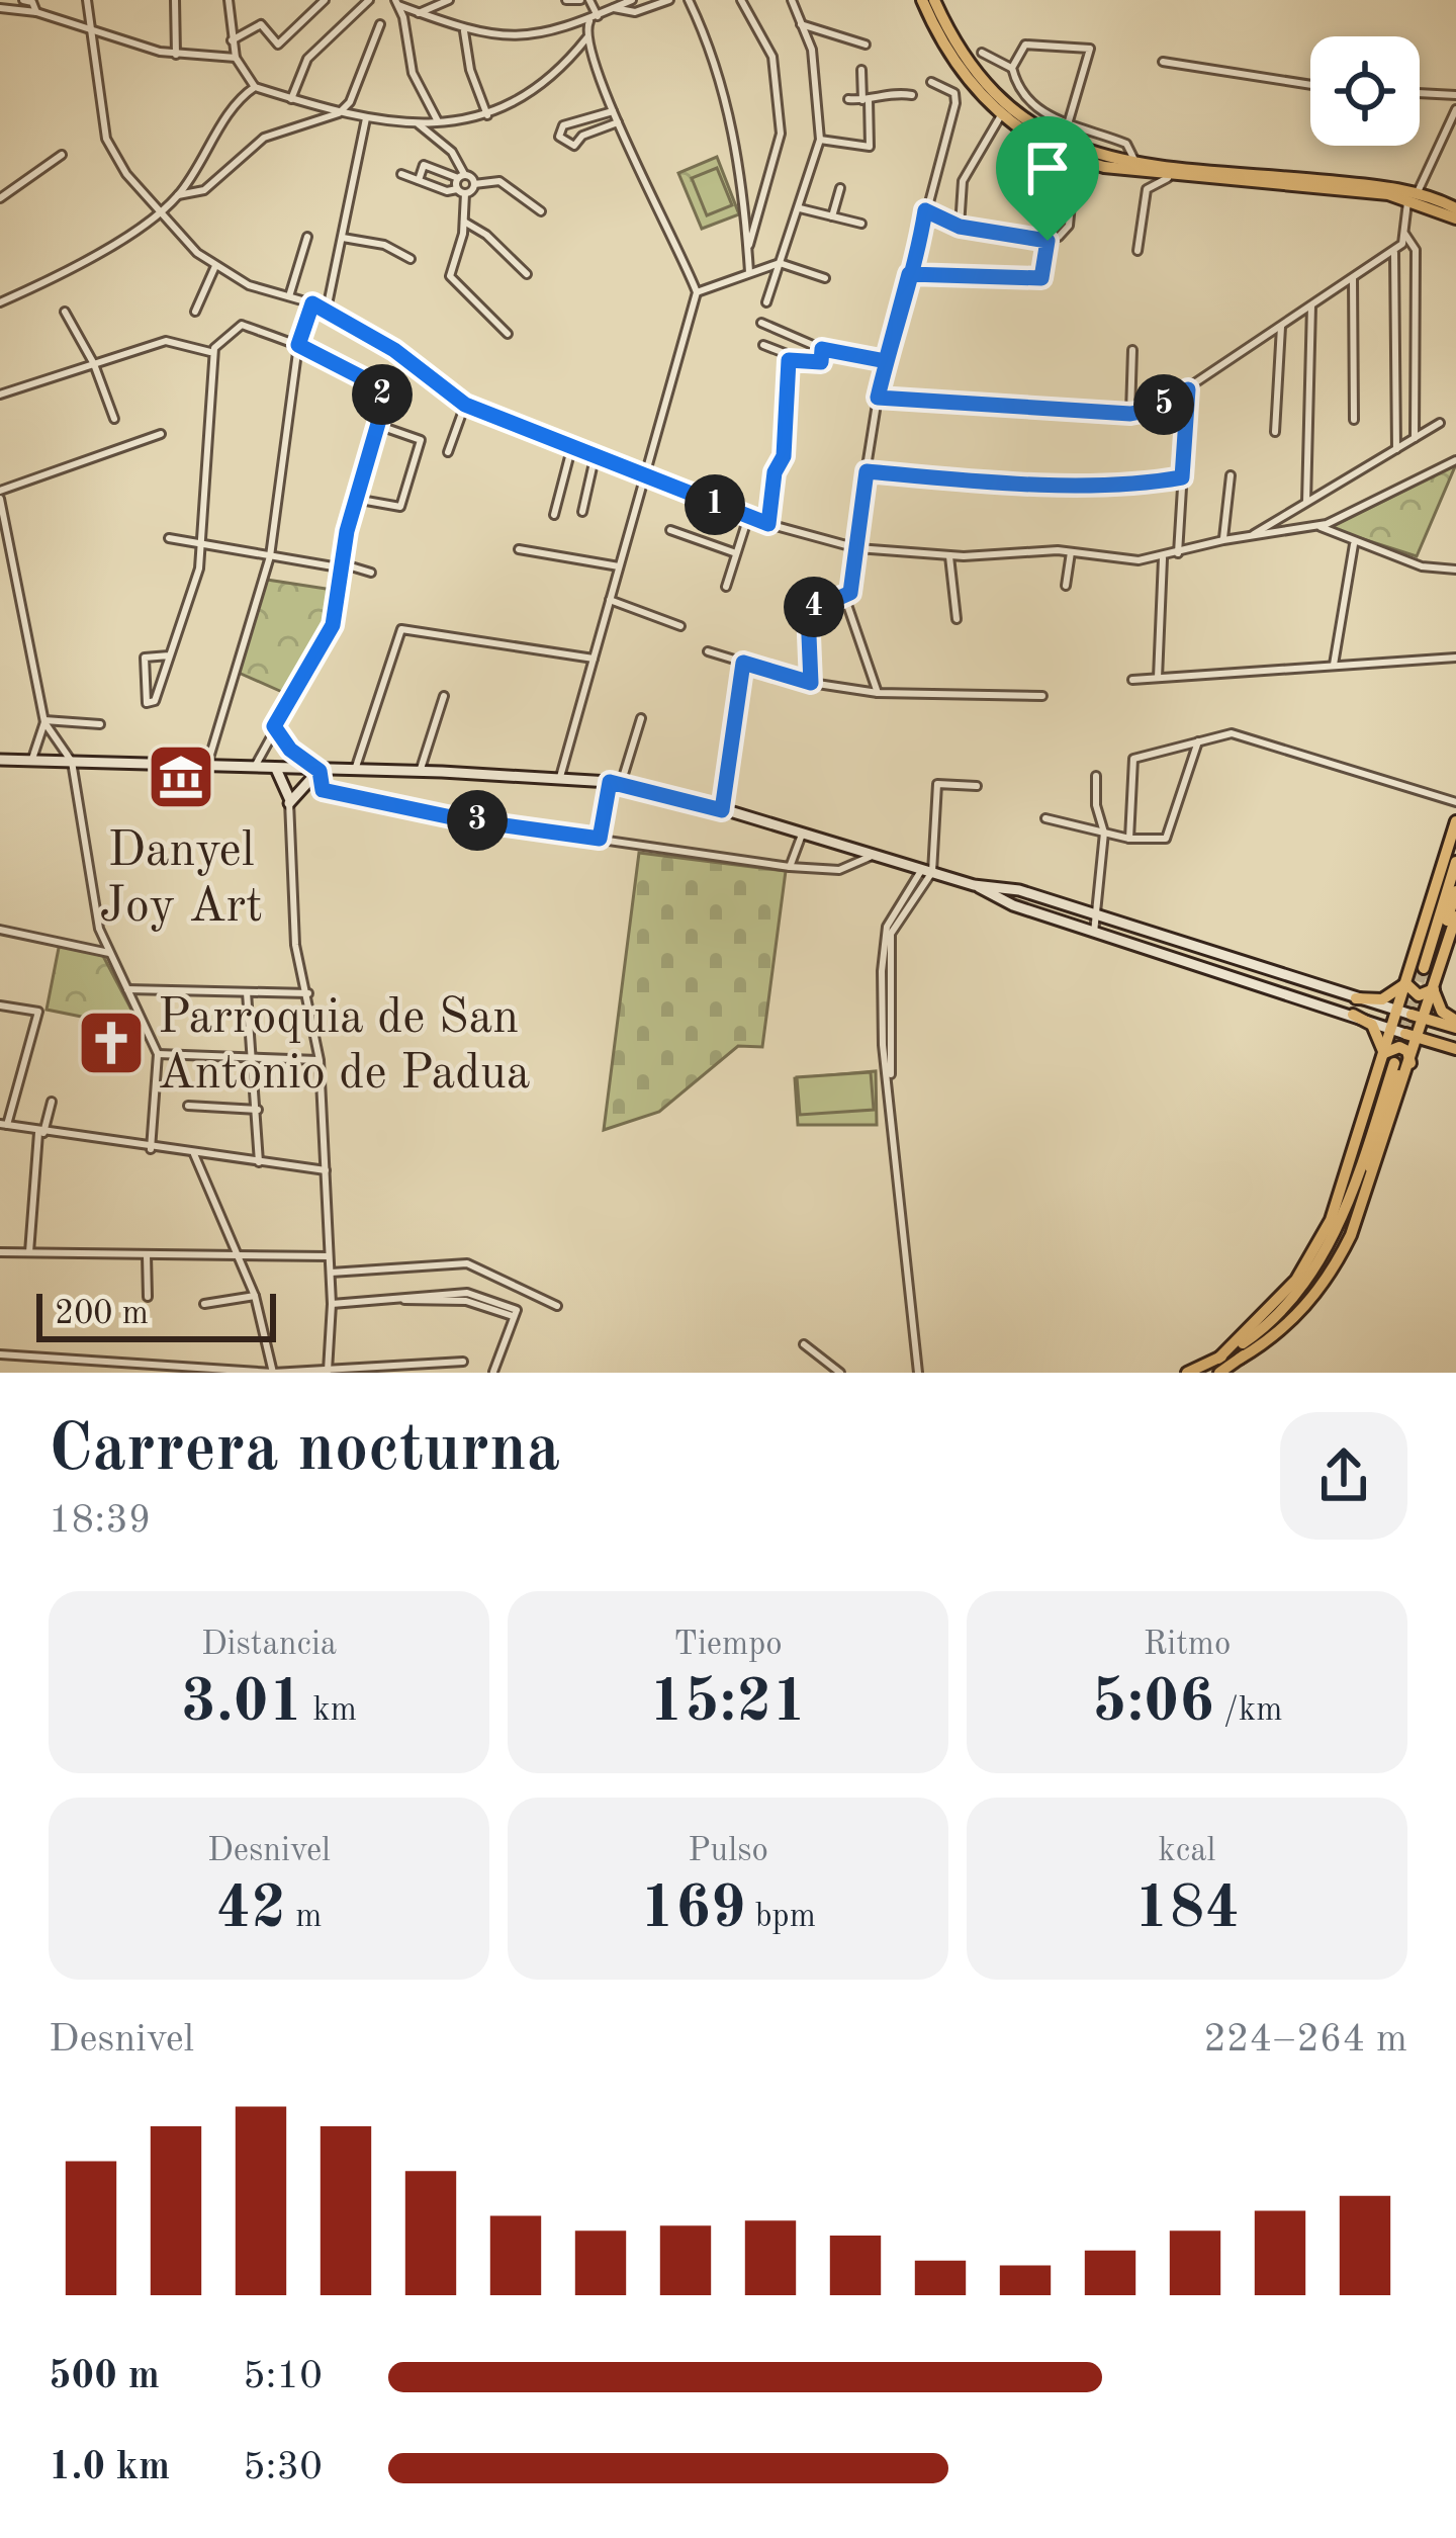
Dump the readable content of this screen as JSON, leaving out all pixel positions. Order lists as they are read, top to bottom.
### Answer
{
  "places": {
    "museum": ["Danyel Joy Art"],
    "church": ["Parroquia de San Antonio de Padua"]
  },
  "scale_bar": "200 m",
  "page": {
    "pins": [
      "2",
      "5",
      "1",
      "4",
      "3"
    ],
    "scale": "200 m",
    "heading": ["Carrera nocturna", "18:39"],
    "stats": [
      ["Distancia", "3.01 km"],
      ["Tiempo", "15:21"],
      ["Ritmo", "5:06 /km"],
      ["Desnivel", "42 m"],
      ["Pulso", "169 bpm"],
      ["kcal", "184"]
    ],
    "chart": ["Desnivel", "224–264 m"],
    "list": [
      {
        "name": "500 m",
        "note": "5:10"
      },
      {
        "name": "1.0 km",
        "note": "5:30"
      }
    ]
  }
}
